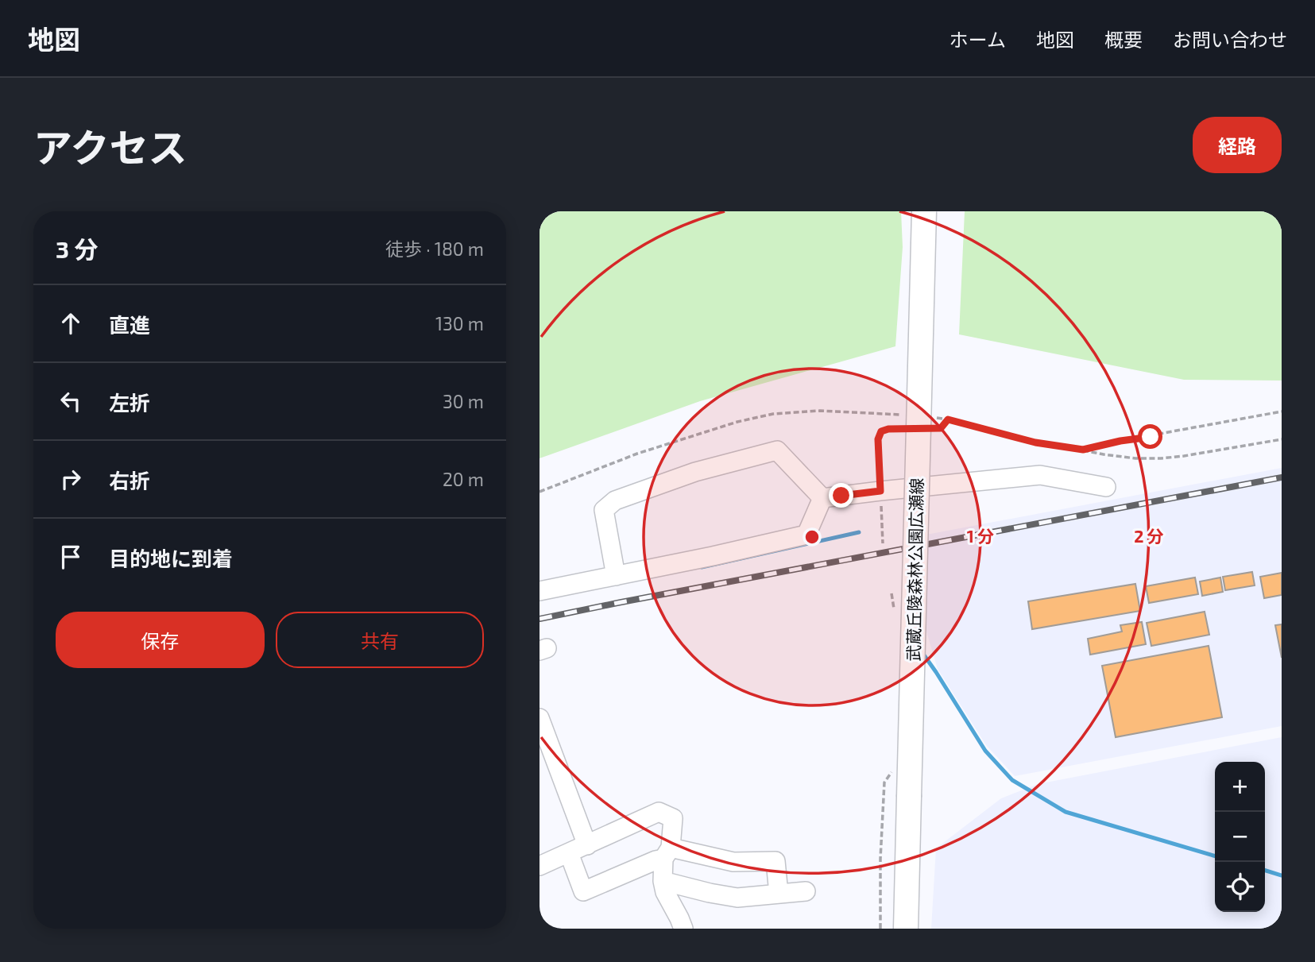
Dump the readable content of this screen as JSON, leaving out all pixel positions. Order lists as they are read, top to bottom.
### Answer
{
  "streets": {
    "main road": ["武蔵丘陵森林公園広瀬線"]
  },
  "page": {
    "header": "地図",
    "nav": [
      "ホーム",
      "地図",
      "概要",
      "お問い合わせ"
    ],
    "title": "アクセス",
    "buttons": [
      "経路",
      ["保存", "共有"]
    ],
    "heading": ["3 分", "徒歩 · 180 m"],
    "list": [
      ["直進", "130 m"],
      ["左折", "30 m"],
      ["右折", "20 m"],
      "目的地に到着"
    ],
    "map_buttons": ["+", "−"]
  },
  "rings": ["1 分", "2 分"]
}
